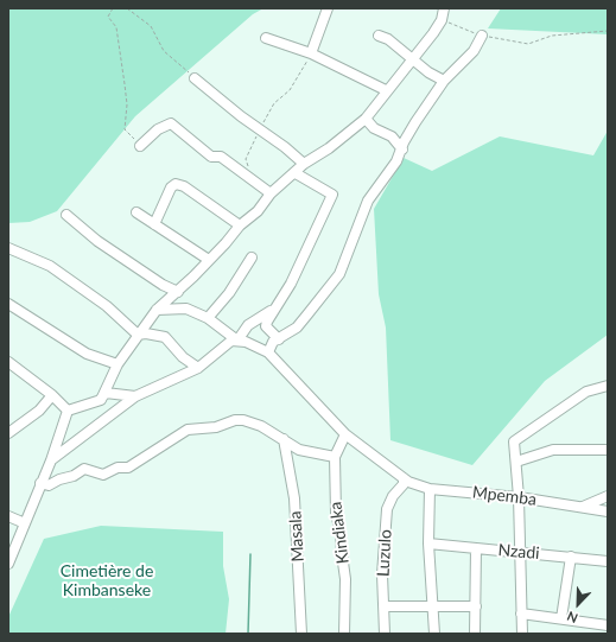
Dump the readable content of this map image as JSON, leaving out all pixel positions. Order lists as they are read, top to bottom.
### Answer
{
  "streets": {
    "street": [
      "Mpemba",
      "Kindiaka",
      "Masala",
      "Nzadi",
      "Luzulo"
    ]
  },
  "crossings": [
    ["Mpemba", "Kindiaka"],
    ["Mpemba", "Luzulo"]
  ],
  "parks": ["Cimetière de Kimbanseke"],
  "north": "bottom left"
}
